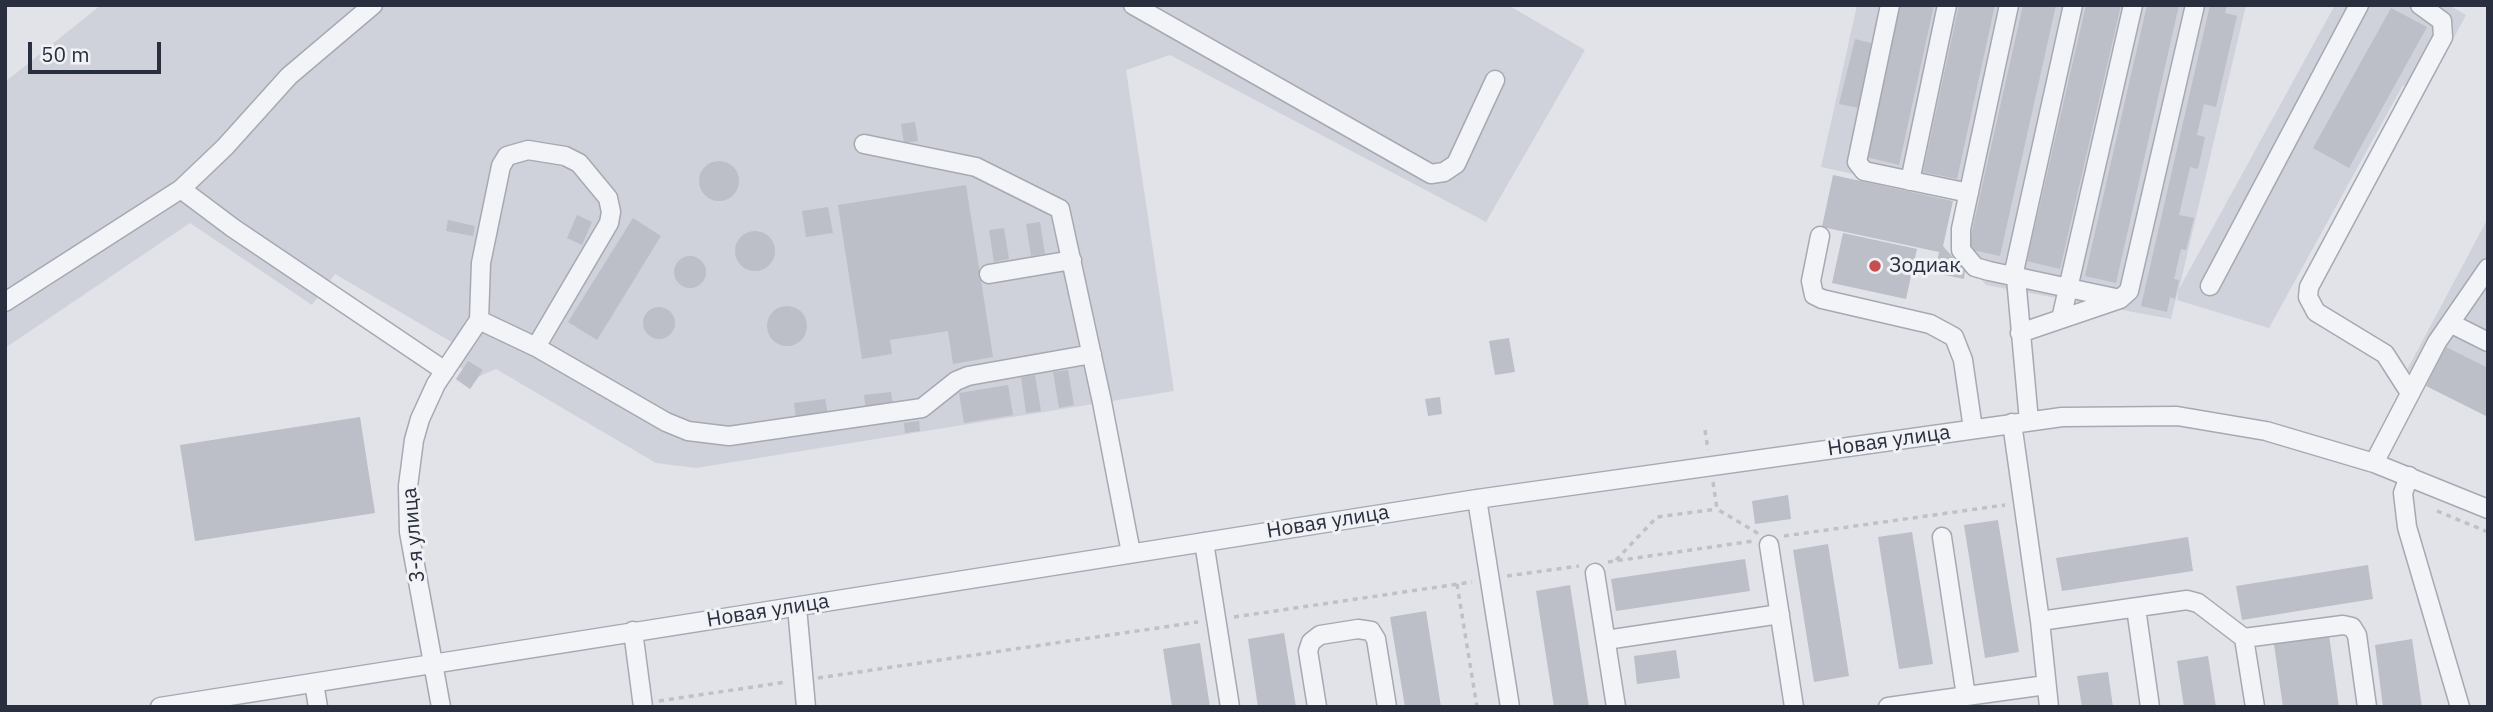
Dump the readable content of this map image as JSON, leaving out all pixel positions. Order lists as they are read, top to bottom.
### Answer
{
  "streets": {
    "street": ["Новая улица", "3-я улица"]
  },
  "crossings": [
    ["Новая улица", "3-я улица"]
  ],
  "places": ["Зодиак"],
  "scale_bar": "50 m"
}
